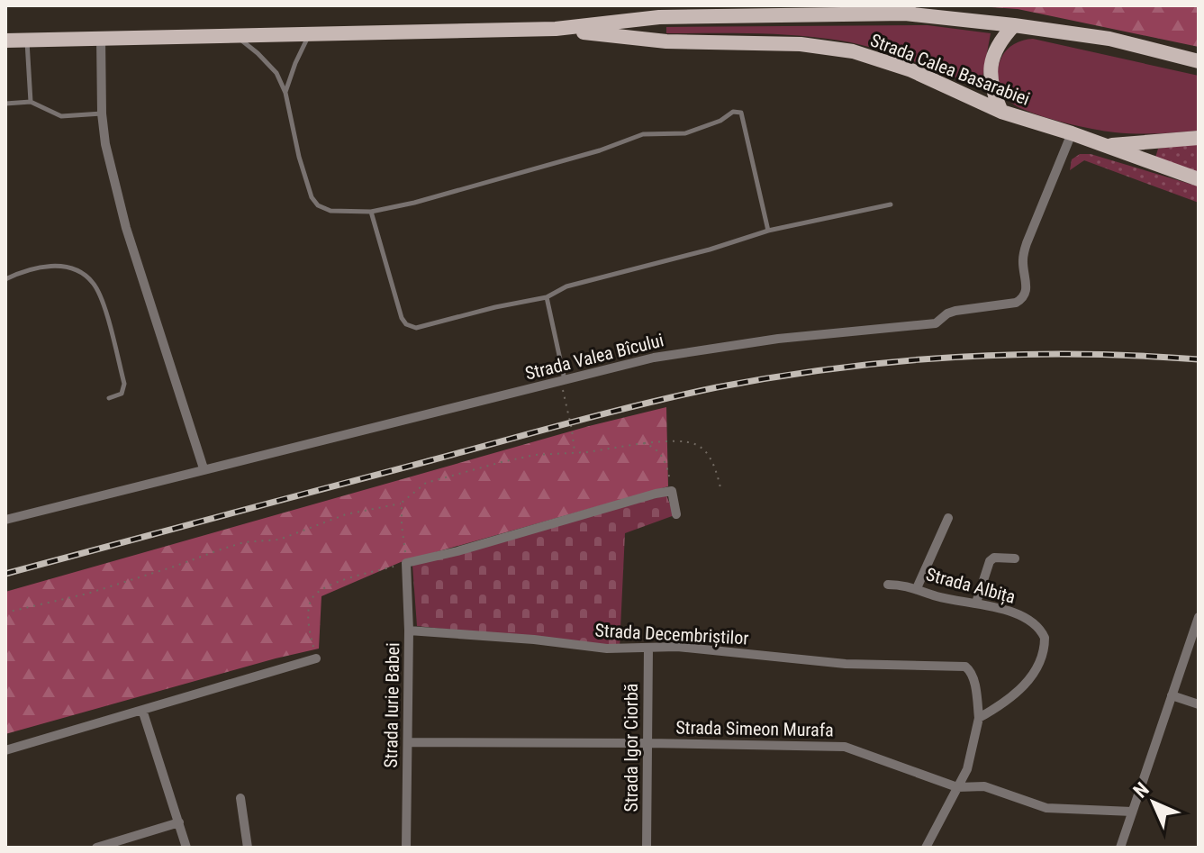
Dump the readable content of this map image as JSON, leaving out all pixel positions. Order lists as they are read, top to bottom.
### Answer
{
  "streets": {
    "main road": ["Strada Calea Basarabiei"],
    "street": [
      "Strada Valea Bîcului",
      "Strada Albița",
      "Strada Decembriștilor",
      "Strada Iurie Babei",
      "Strada Simeon Murafa",
      "Strada Igor Ciorbă"
    ]
  },
  "crossings": [
    ["Strada Calea Basarabiei", "Strada Valea Bîcului"],
    ["Strada Albița", "Strada Decembriștilor"],
    ["Strada Decembriștilor", "Strada Iurie Babei"],
    ["Strada Decembriștilor", "Strada Igor Ciorbă"],
    ["Strada Iurie Babei", "Strada Simeon Murafa"],
    ["Strada Simeon Murafa", "Strada Igor Ciorbă"]
  ],
  "north": "top left"
}
